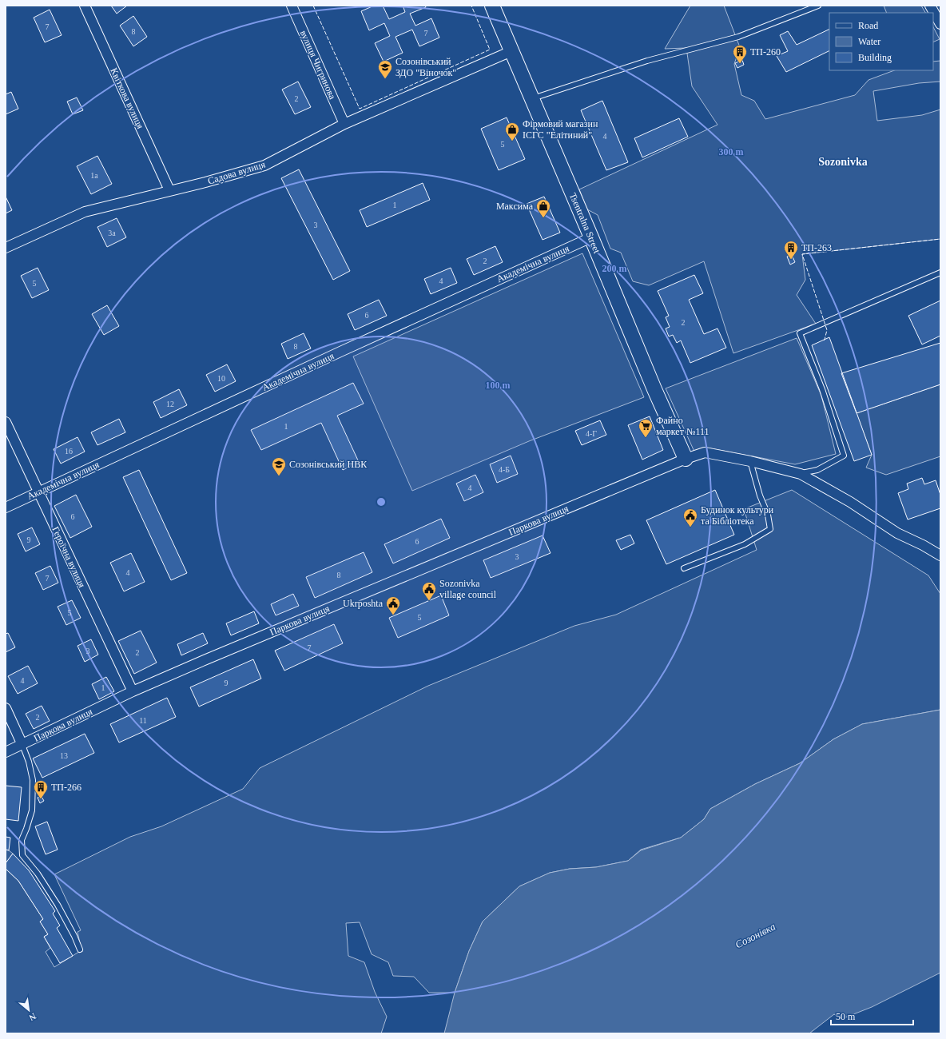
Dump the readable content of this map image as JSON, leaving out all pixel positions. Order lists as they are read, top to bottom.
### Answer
{
  "streets": {
    "street": [
      "вулиця Чигринова",
      "Квіткова вулиця",
      "Садова вулиця",
      "Tsentralna Street",
      "Академічна вулиця",
      "Паркова вулиця",
      "Героїчна вулиця"
    ]
  },
  "crossings": [
    ["вулиця Чигринова", "Садова вулиця"],
    ["Квіткова вулиця", "Садова вулиця"],
    ["Садова вулиця", "Tsentralna Street"],
    ["Tsentralna Street", "Академічна вулиця"],
    ["Tsentralna Street", "Паркова вулиця"],
    ["Академічна вулиця", "Героїчна вулиця"],
    ["Паркова вулиця", "Героїчна вулиця"]
  ],
  "districts": ["Sozonivka"],
  "water": ["Созонівка"],
  "places": {
    "building": ["ТП-260", "ТП-263", "ТП-266"],
    "school or university": ["Созонівський ЗДО \"Віночок\"", "Созонівський НВК"],
    "shop": ["Фірмовий магазин ІСГС \"Елітиний\"", "Максима"],
    "supermarket": ["Файно маркет №111"],
    "public building": ["Будинок культури та Бібліотека", "Sozonivka village council", "Ukrposhta"]
  },
  "house_numbers": [
    "7",
    "8",
    "7",
    "2",
    "4",
    "5",
    "1а",
    "1",
    "3",
    "3а",
    "2",
    "4",
    "5",
    "6",
    "2",
    "8",
    "10",
    "12",
    "1",
    "4-Г",
    "16",
    "4-Б",
    "4",
    "6",
    "9",
    "6",
    "3",
    "4",
    "8",
    "7",
    "5",
    "5",
    "7",
    "3",
    "2",
    "4",
    "9",
    "1",
    "2",
    "11",
    "13"
  ],
  "legend": ["Road", "Water", "Building"],
  "scale_bar": "50 m",
  "north": "bottom right",
  "rings": ["300 m", "200 m", "100 m"]
}
